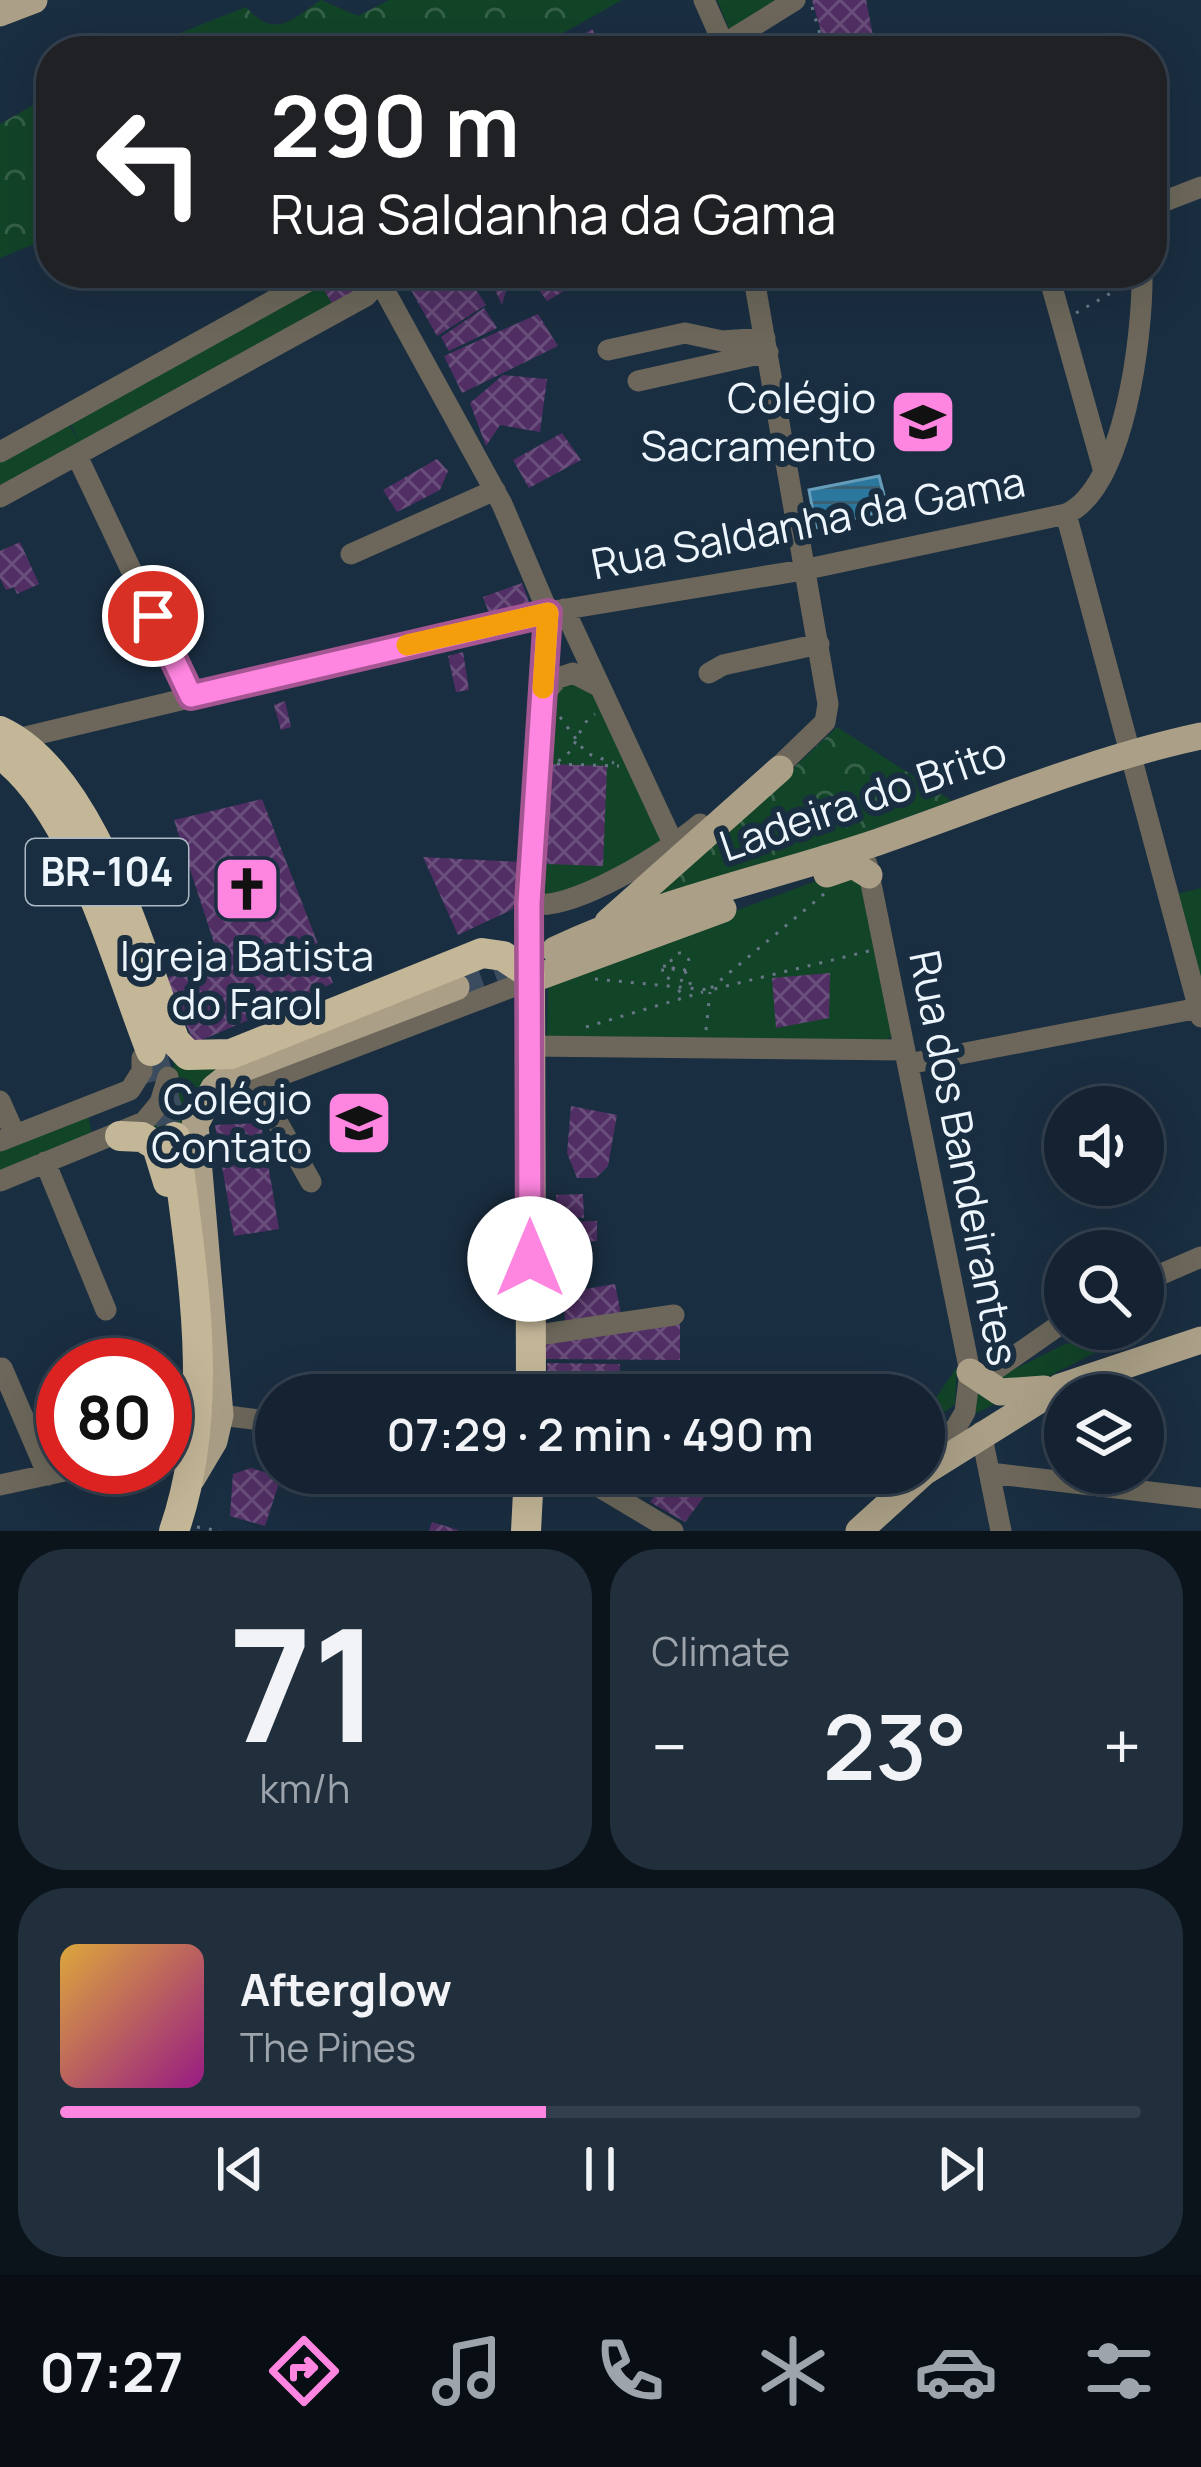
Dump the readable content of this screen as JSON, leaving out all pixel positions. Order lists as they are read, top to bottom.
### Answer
{
  "streets": {
    "highway": ["BR-104"],
    "main road": ["Ladeira do Brito"],
    "street": ["Rua Saldanha da Gama", "Rua dos Bandeirantes"]
  },
  "crossings": [
    ["Rua Saldanha da Gama", "BR-104"],
    ["Ladeira do Brito", "Rua dos Bandeirantes"]
  ],
  "places": {
    "school or university": ["Colégio Sacramento", "Colégio Contato"],
    "church": ["Igreja Batista do Farol"]
  },
  "page": {
    "turn": ["290 m", "Rua Saldanha da Gama"],
    "limit": "80",
    "trip": "07:29 · 2 min · 490 m",
    "tile": [
      ["71", "km/h"],
      "Climate"
    ],
    "heat": ["−", "23°", "+"],
    "song": ["Afterglow", "The Pines"],
    "tabs": "07:27"
  }
}
